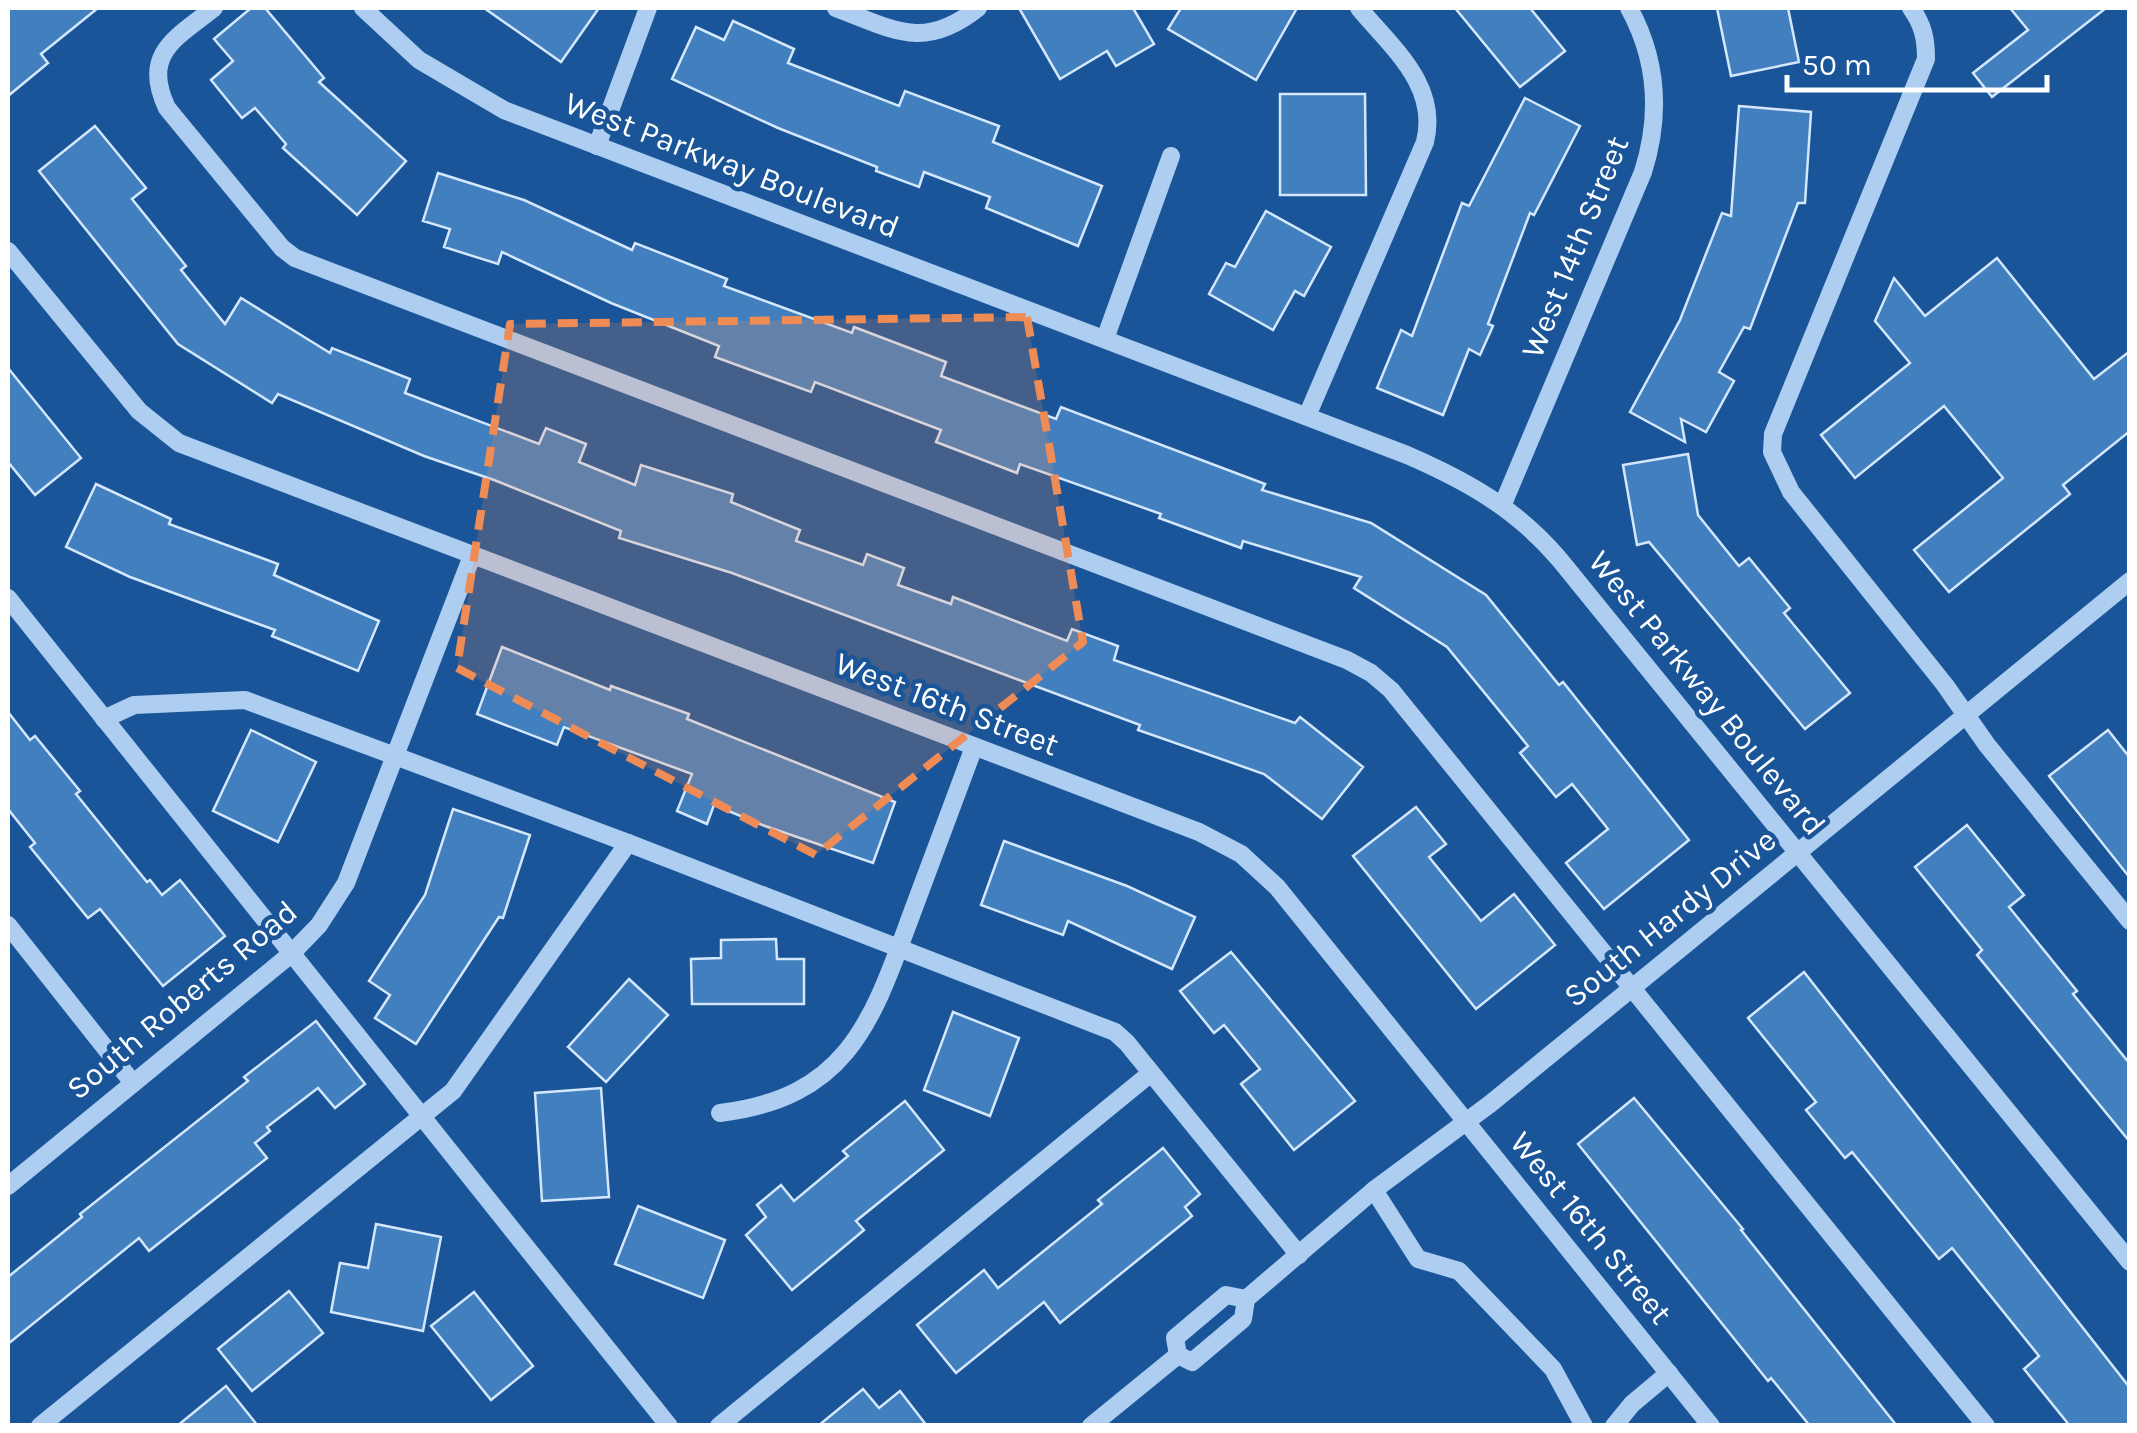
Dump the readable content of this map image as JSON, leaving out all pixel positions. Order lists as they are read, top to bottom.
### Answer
{
  "streets": {
    "street": [
      "West Parkway Boulevard",
      "West 14th Street",
      "West 16th Street",
      "South Hardy Drive",
      "South Roberts Road"
    ]
  },
  "crossings": [
    ["West Parkway Boulevard", "West 14th Street"],
    ["West Parkway Boulevard", "South Hardy Drive"],
    ["West 16th Street", "South Hardy Drive"],
    ["West 16th Street", "South Roberts Road"]
  ],
  "scale_bar": "50 m"
}
